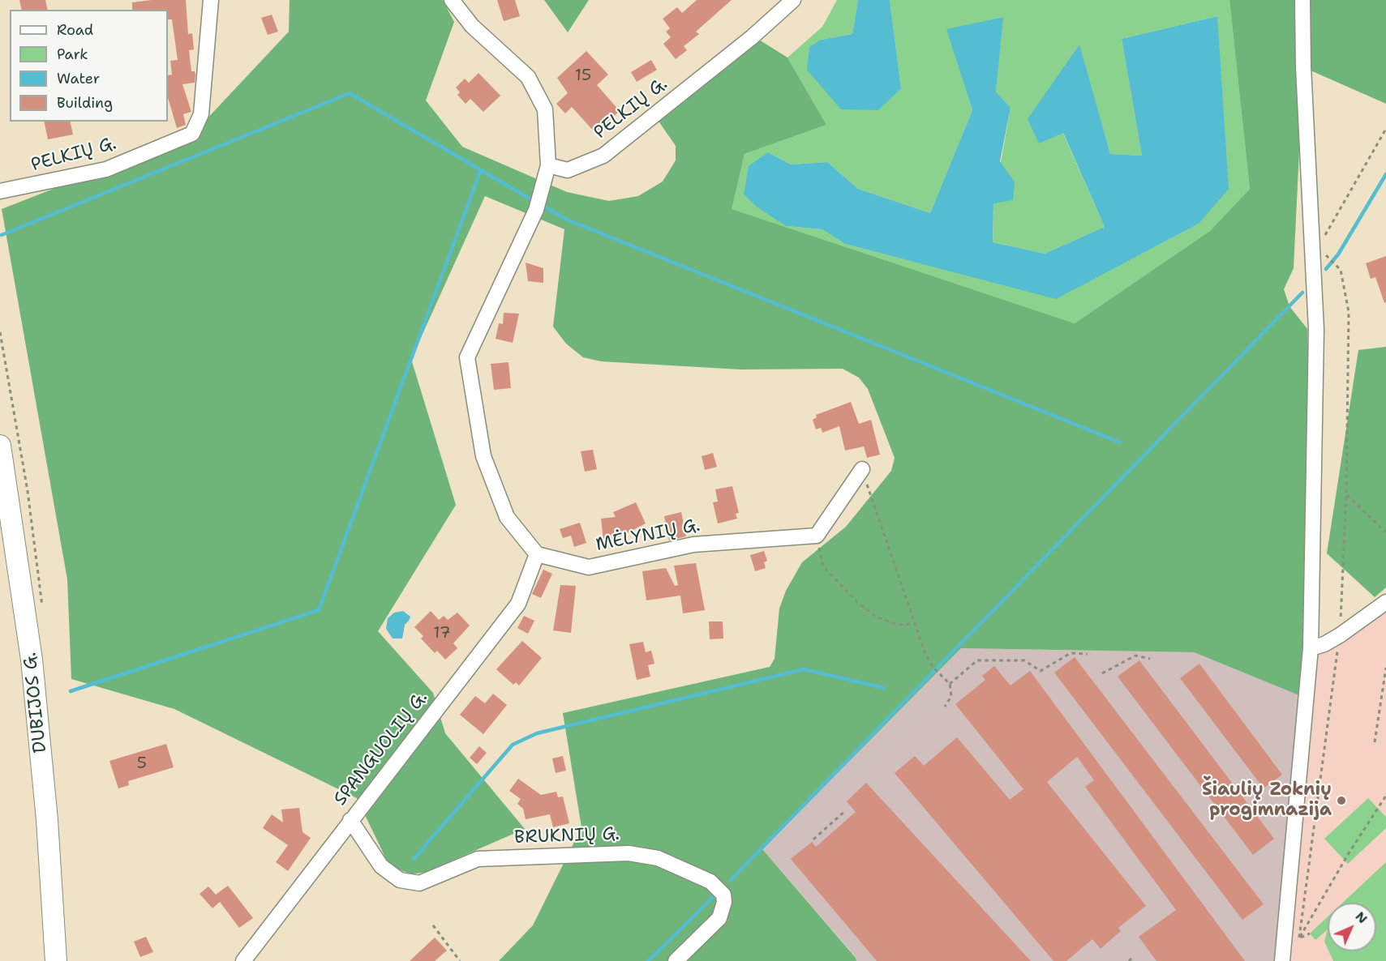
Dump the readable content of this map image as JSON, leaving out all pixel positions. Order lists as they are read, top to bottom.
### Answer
{
  "streets": {
    "main road": ["DUBIJOS G."],
    "street": [
      "PELKIŲ G.",
      "MĖLYNIŲ G.",
      "SPANGUOLIŲ G.",
      "BRUKNIŲ G."
    ]
  },
  "crossings": [
    ["MĖLYNIŲ G.", "SPANGUOLIŲ G."],
    ["SPANGUOLIŲ G.", "BRUKNIŲ G."]
  ],
  "places": ["Šiaulių Zoknių progimnazija"],
  "house_numbers": ["15", "17", "5"],
  "legend": [
    "Road",
    "Park",
    "Water",
    "Building"
  ],
  "north": "top right"
}
